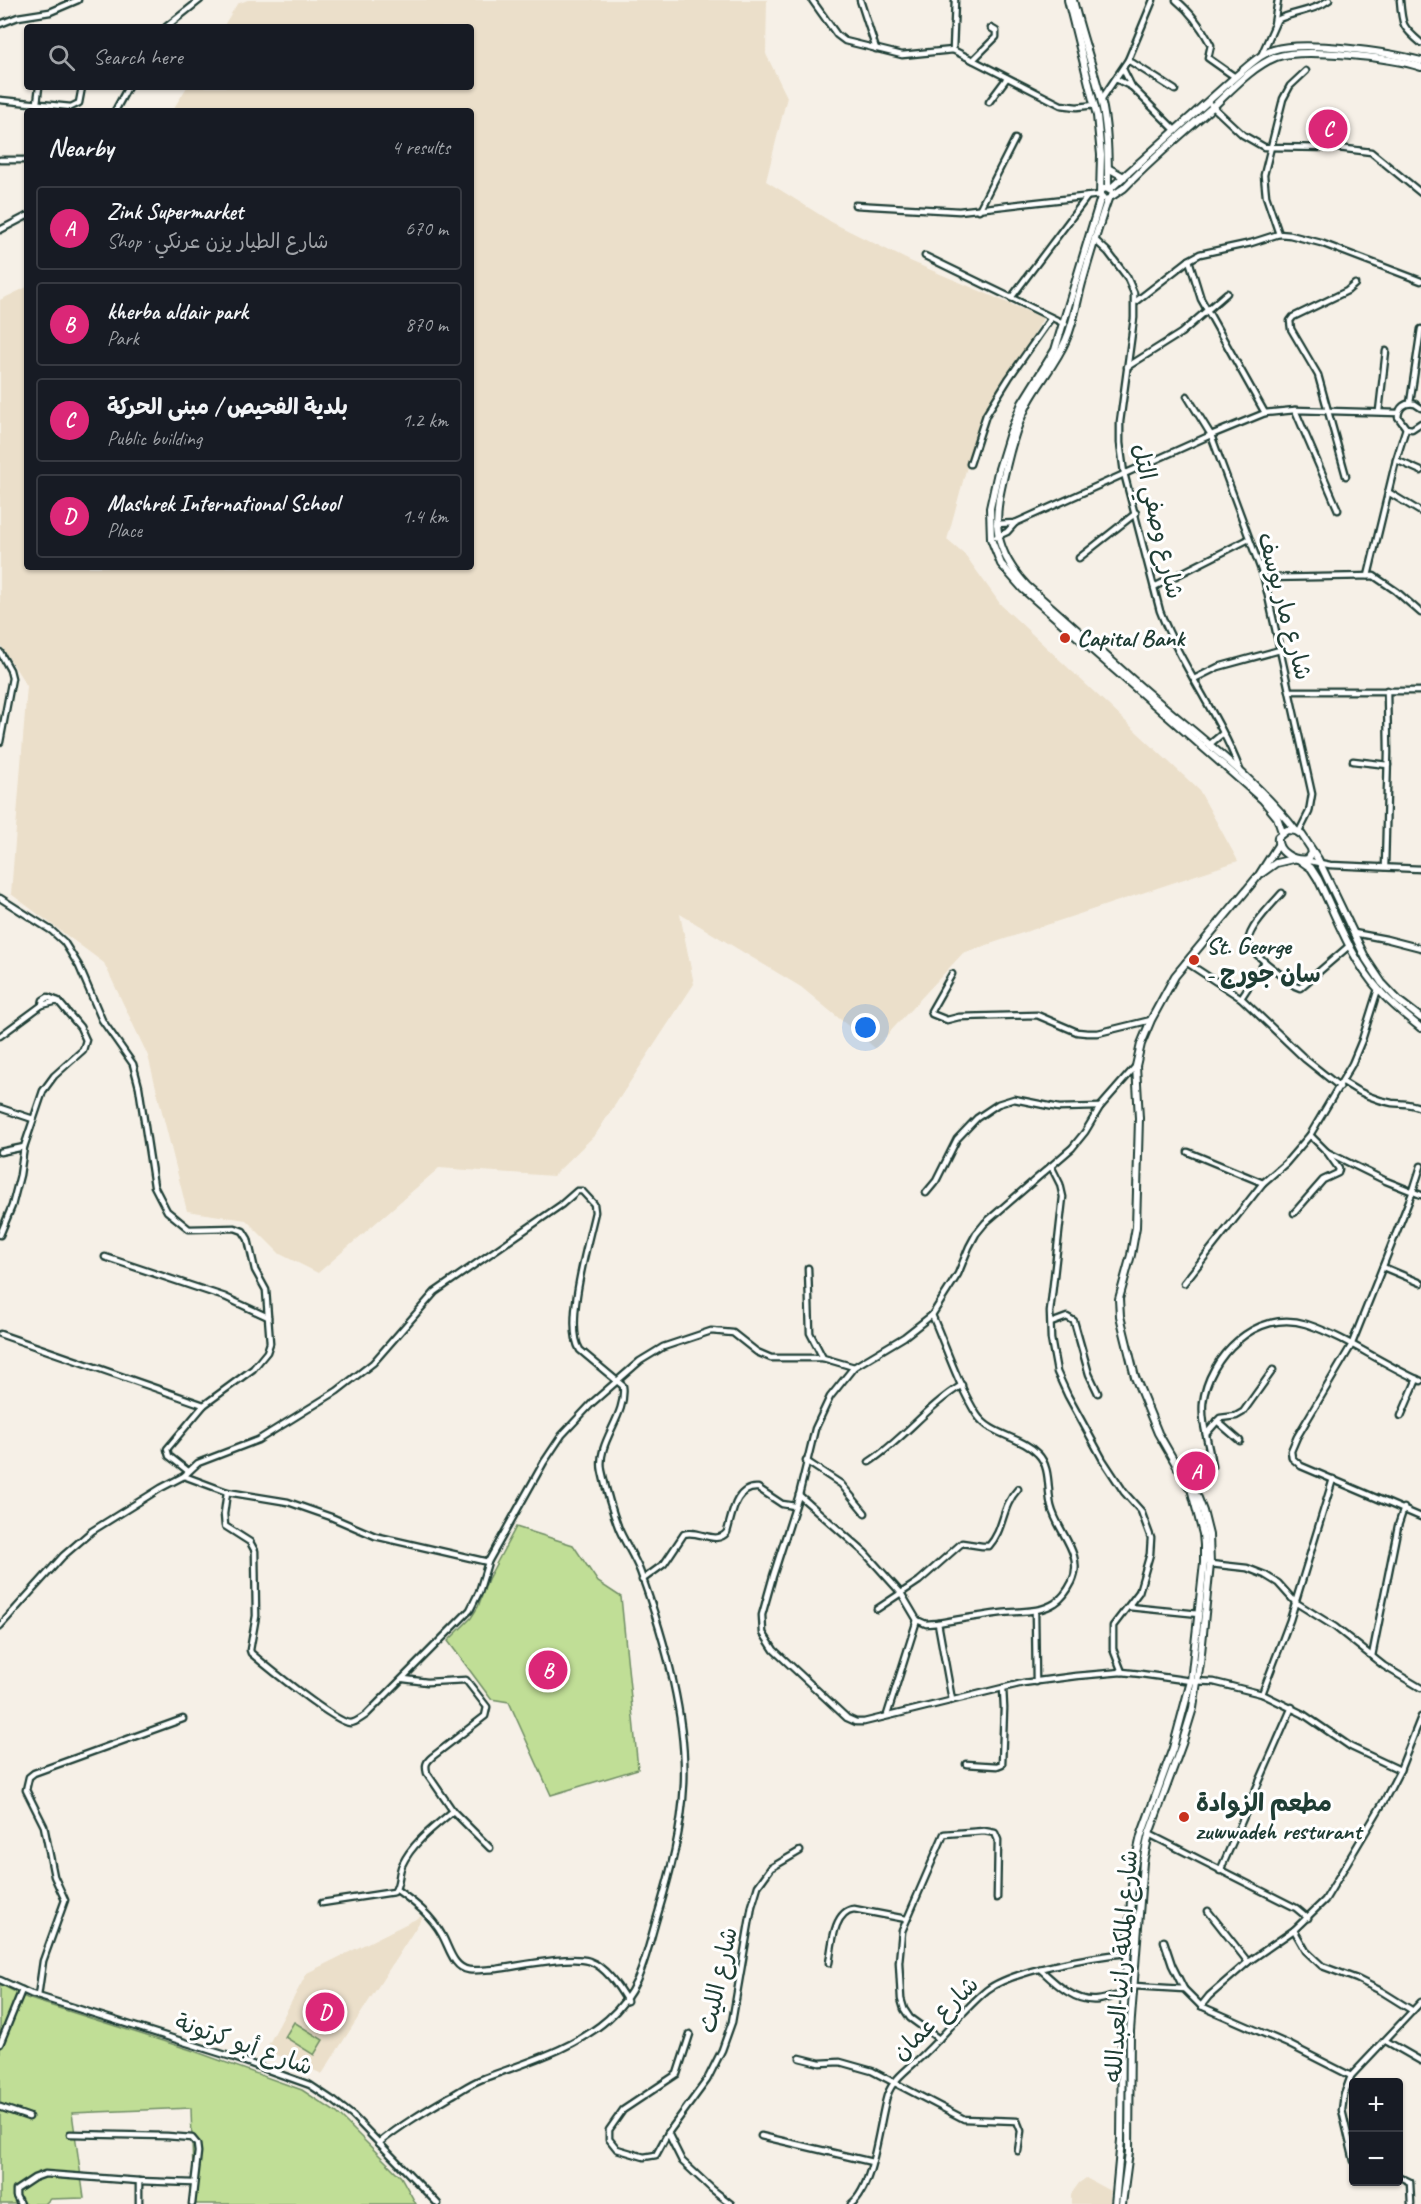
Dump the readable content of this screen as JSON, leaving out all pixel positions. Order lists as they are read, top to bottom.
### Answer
{
  "streets": {
    "main road": ["شارع الملكة رانيا العبدالله"],
    "street": [
      "شارع وصفي التل",
      "شارع مار يوسف",
      "شارع الليث",
      "شارع عمان",
      "شارع أبو كرتونة"
    ]
  },
  "crossings": [
    ["شارع مار يوسف", "شارع الملكة رانيا العبدالله"],
    ["شارع الملكة رانيا العبدالله", "شارع عمان"]
  ],
  "places": ["Capital Bank", "St. George - سان جورج", "مطعم الزوادة zuwwadeh resturant"],
  "page": {
    "search": "Search here",
    "pins": [
      "C",
      "A",
      "B",
      "D"
    ],
    "heading": ["Nearby", "4 results"],
    "list": [
      {
        "mark": "A",
        "name": "Zink Supermarket",
        "note": "Shop · شارع الطيار يزن عرنكي",
        "value": "670 m"
      },
      {
        "mark": "B",
        "name": "kherba aldair park",
        "note": "Park",
        "value": "870 m"
      },
      {
        "mark": "C",
        "name": "بلدية الفحيص / مبنى الحركة",
        "note": "Public building",
        "value": "1.2 km"
      },
      {
        "mark": "D",
        "name": "Mashrek International School",
        "note": "Place",
        "value": "1.4 km"
      }
    ],
    "map_buttons": ["+", "−"]
  }
}
